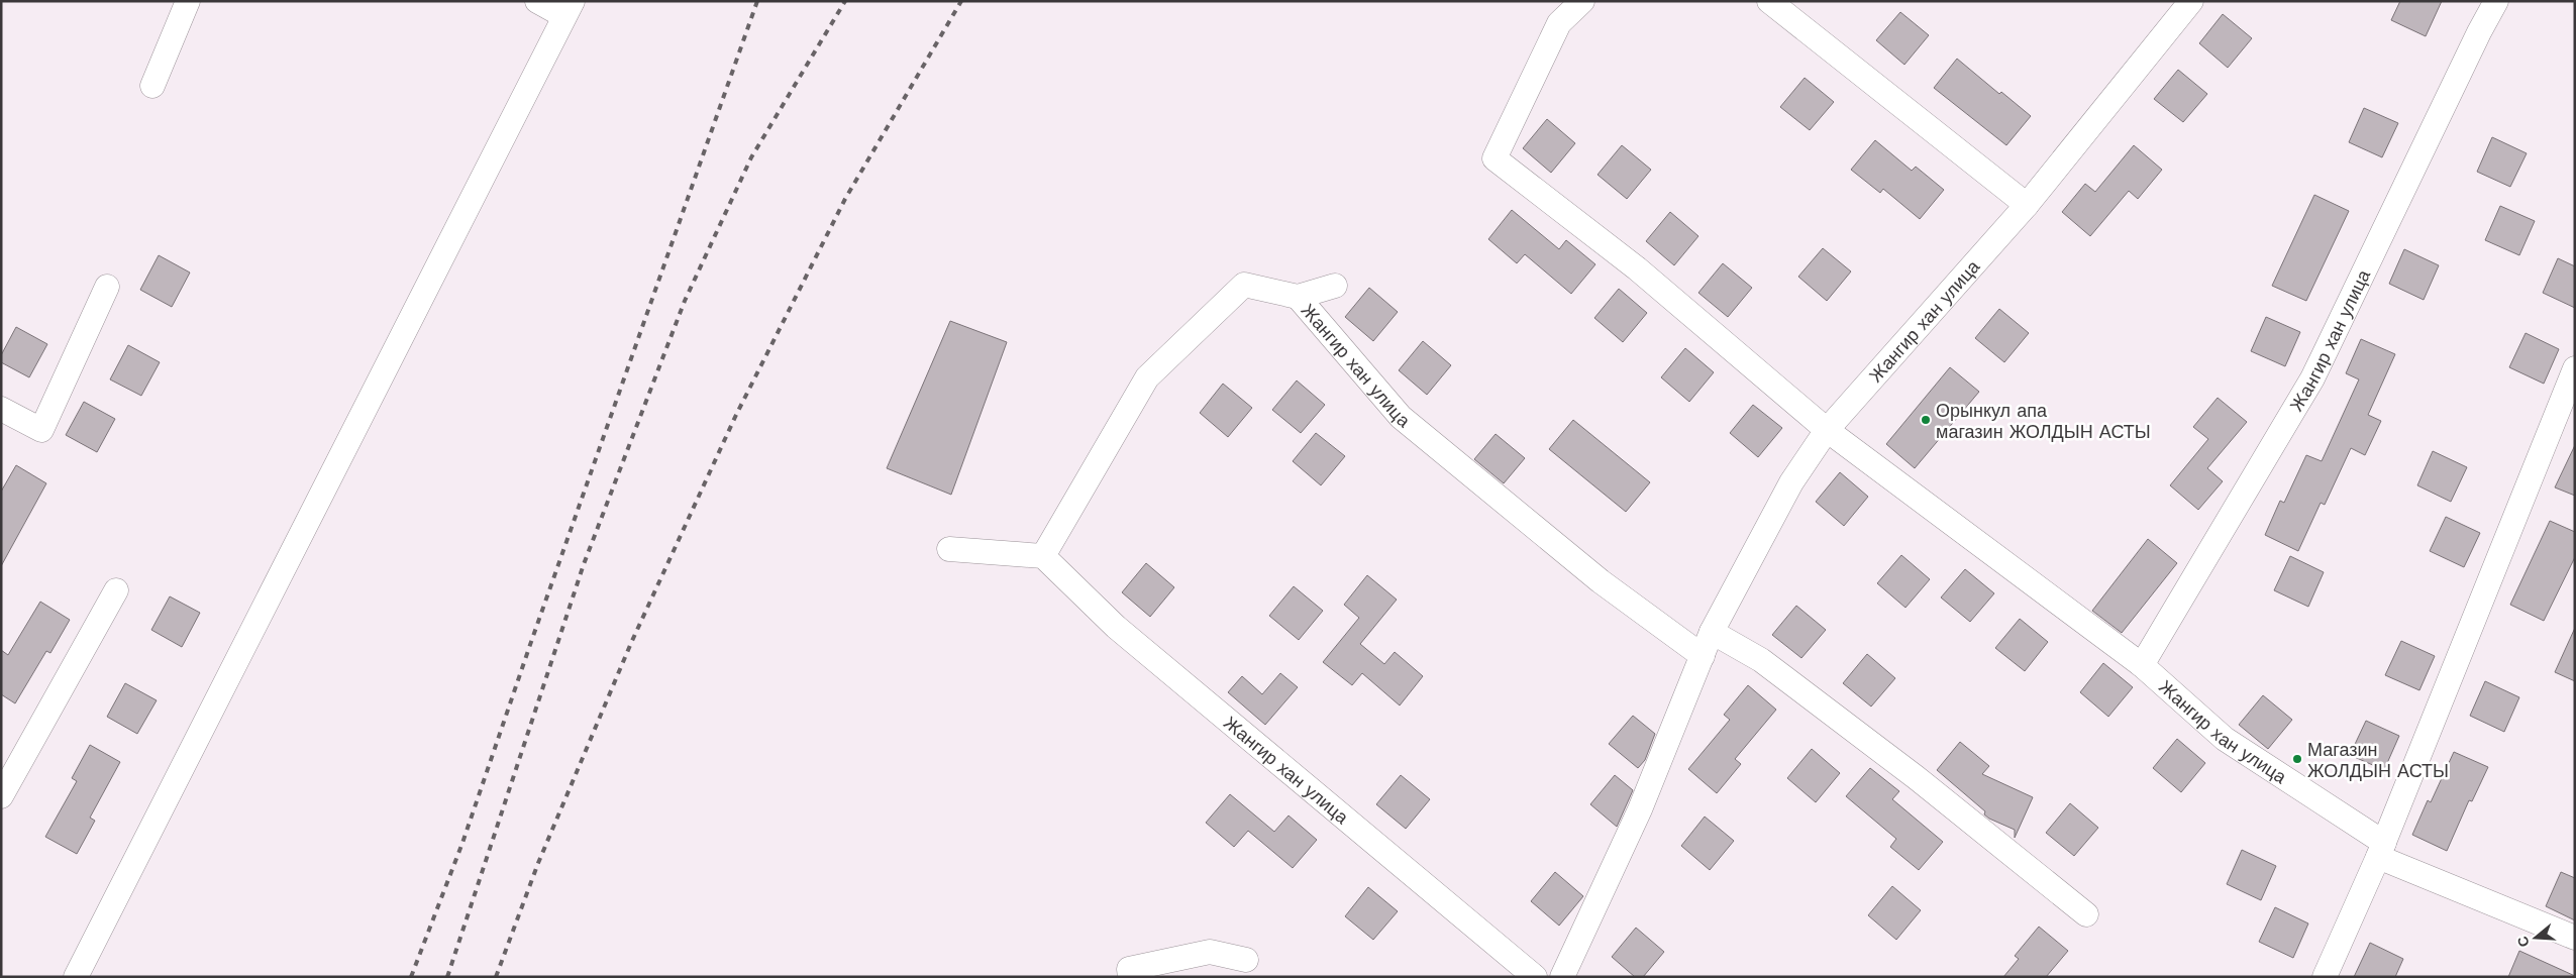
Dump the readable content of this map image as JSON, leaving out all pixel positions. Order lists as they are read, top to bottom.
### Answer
{
  "streets": {
    "street": ["Жангир хан улица"]
  },
  "places": ["Орынкул апа магазин ЖОЛДЫН АСТЫ", "Магазин ЖОЛДЫН АСТЫ"],
  "north": "left"
}
